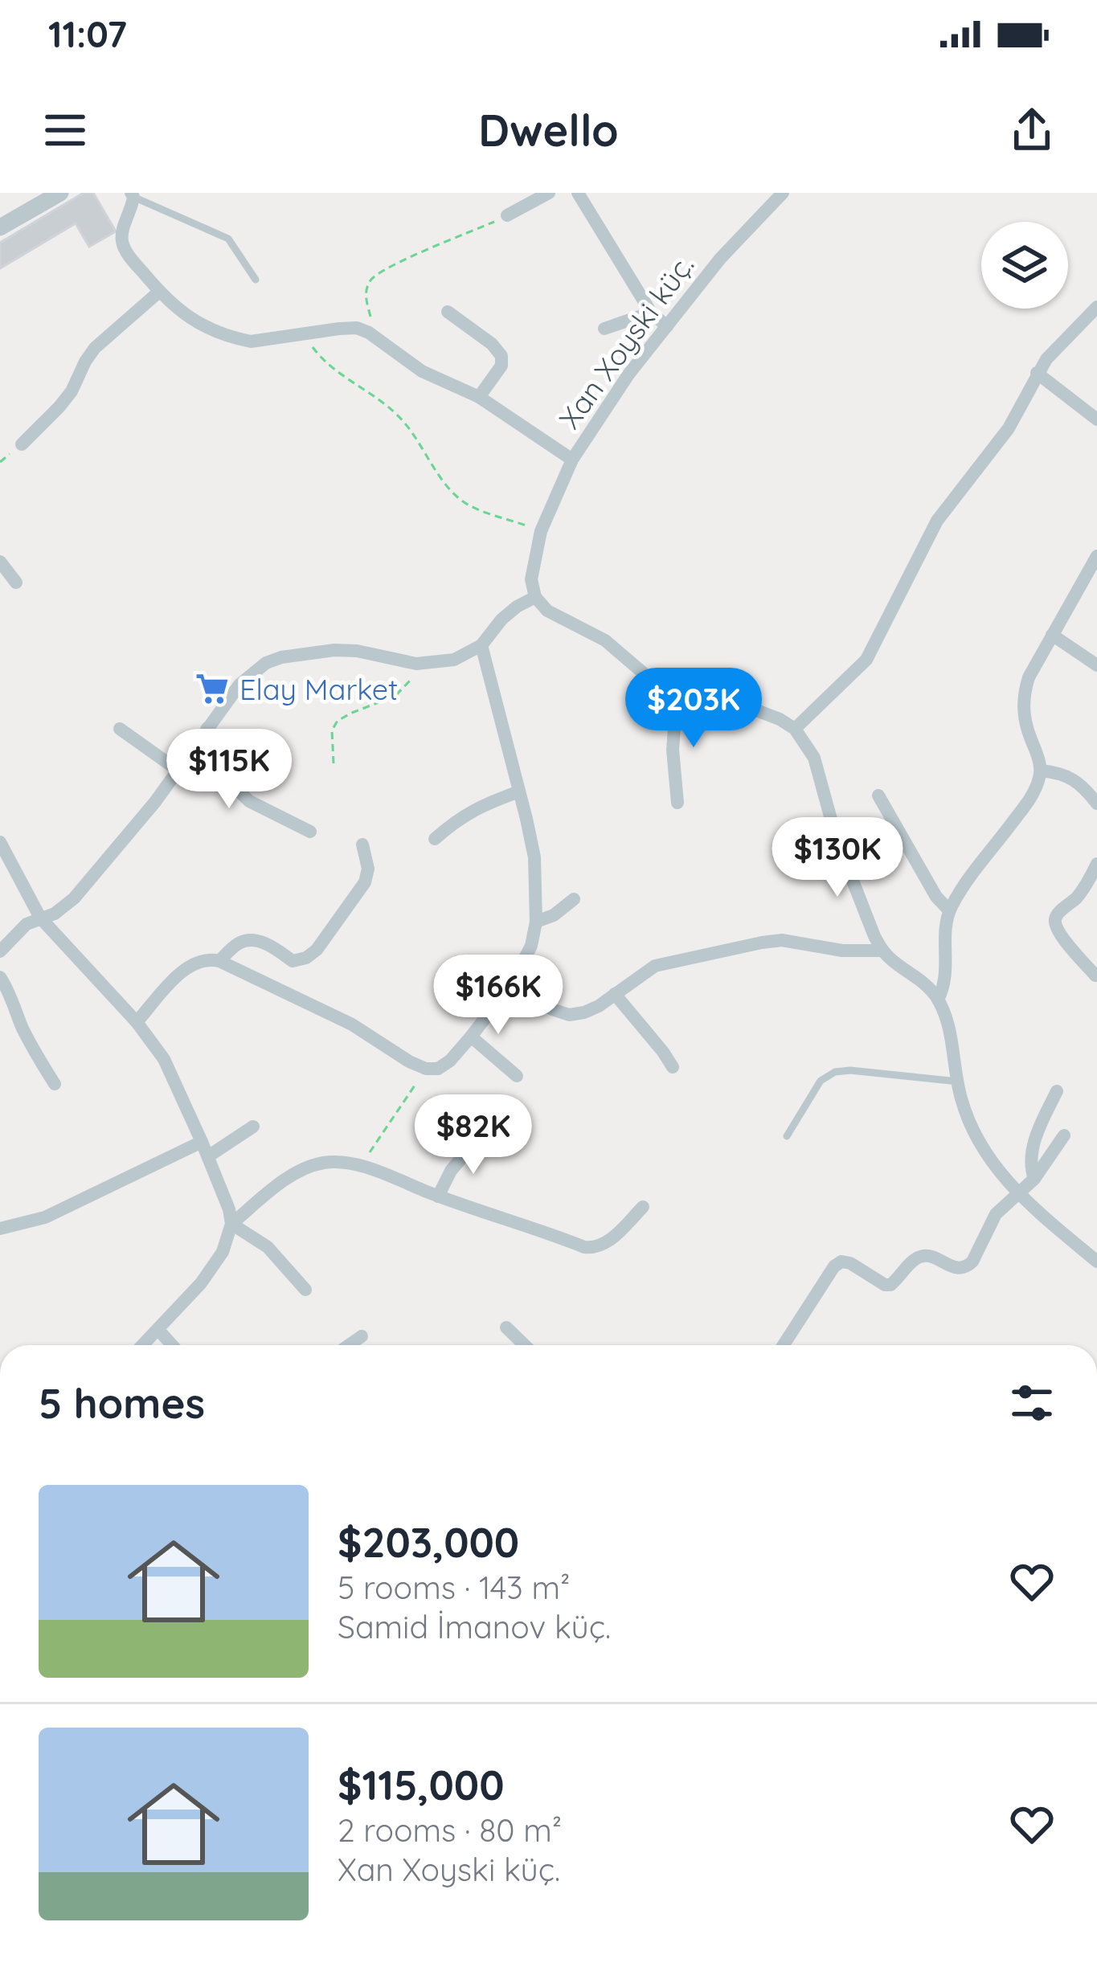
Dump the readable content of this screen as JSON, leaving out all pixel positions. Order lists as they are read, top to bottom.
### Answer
{
  "streets": {
    "street": ["Xan Xoyski küç."]
  },
  "places": {
    "supermarket": ["Elay Market"]
  },
  "page": {
    "status": "11:07",
    "header": "Dwello",
    "price": [
      "$203K",
      "$115K",
      "$130K",
      "$166K",
      "$82K"
    ],
    "heading": "5 homes",
    "list": [
      {
        "name": "$203,000",
        "note": "5 rooms · 143 m² · Samid İmanov küç."
      },
      {
        "name": "$115,000",
        "note": "2 rooms · 80 m² · Xan Xoyski küç."
      }
    ]
  }
}
